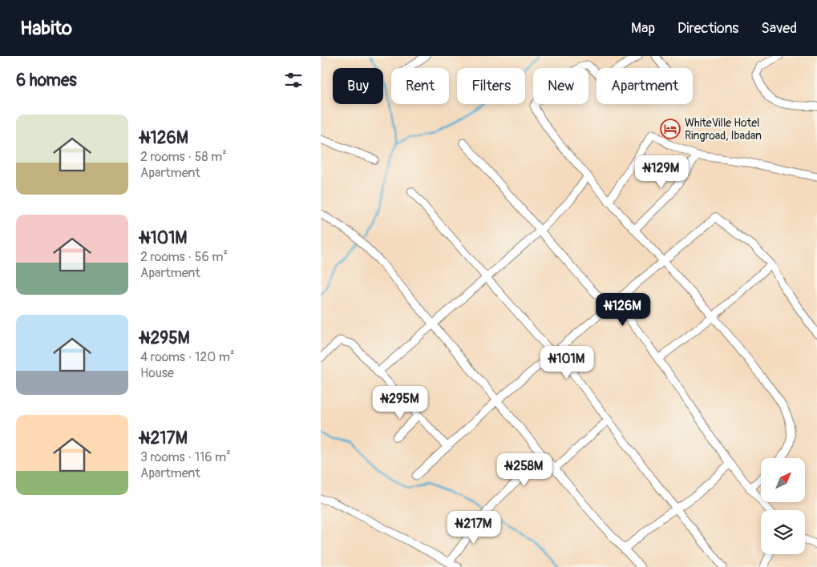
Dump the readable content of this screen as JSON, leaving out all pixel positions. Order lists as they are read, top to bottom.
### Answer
{
  "places": {
    "hotel": ["WhiteVille Hotel Ringroad, Ibadan"]
  },
  "north": "top right",
  "page": {
    "header": "Habito",
    "nav": ["Map", "Directions", "Saved"],
    "heading": "6 homes",
    "chip": [
      "Buy",
      "Rent",
      "Filters",
      "New",
      "Apartment"
    ],
    "list": [
      {
        "name": "₦126M",
        "note": "2 rooms · 58 m² · Apartment"
      },
      {
        "name": "₦101M",
        "note": "2 rooms · 56 m² · Apartment"
      },
      {
        "name": "₦295M",
        "note": "4 rooms · 120 m² · House"
      },
      {
        "name": "₦217M",
        "note": "3 rooms · 116 m² · Apartment"
      }
    ],
    "price": [
      "₦129M",
      "₦126M",
      "₦101M",
      "₦295M",
      "₦258M",
      "₦217M"
    ]
  }
}
